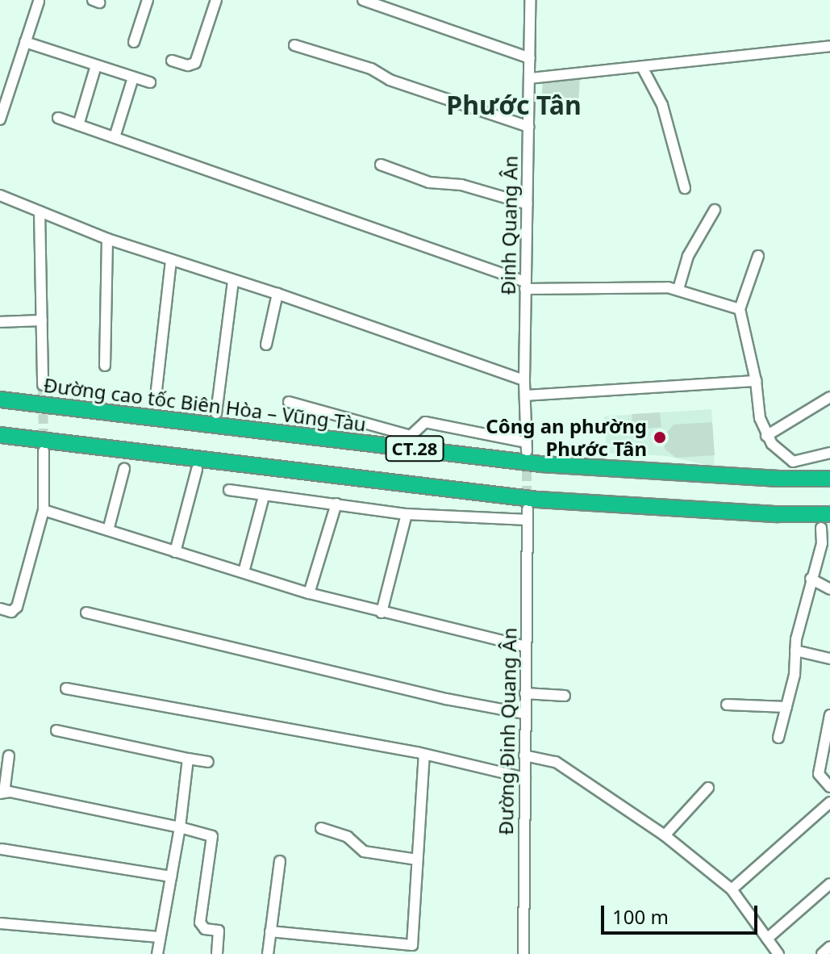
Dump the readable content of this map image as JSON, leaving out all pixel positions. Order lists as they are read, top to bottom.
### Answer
{
  "streets": {
    "highway": ["Đường cao tốc Biên Hòa – Vũng Tàu", "CT.28"],
    "street": ["Đinh Quang Ân", "Đường Đinh Quang Ân"]
  },
  "districts": ["Phước Tân"],
  "places": ["Công an phường Phước Tân"],
  "scale_bar": "100 m"
}
